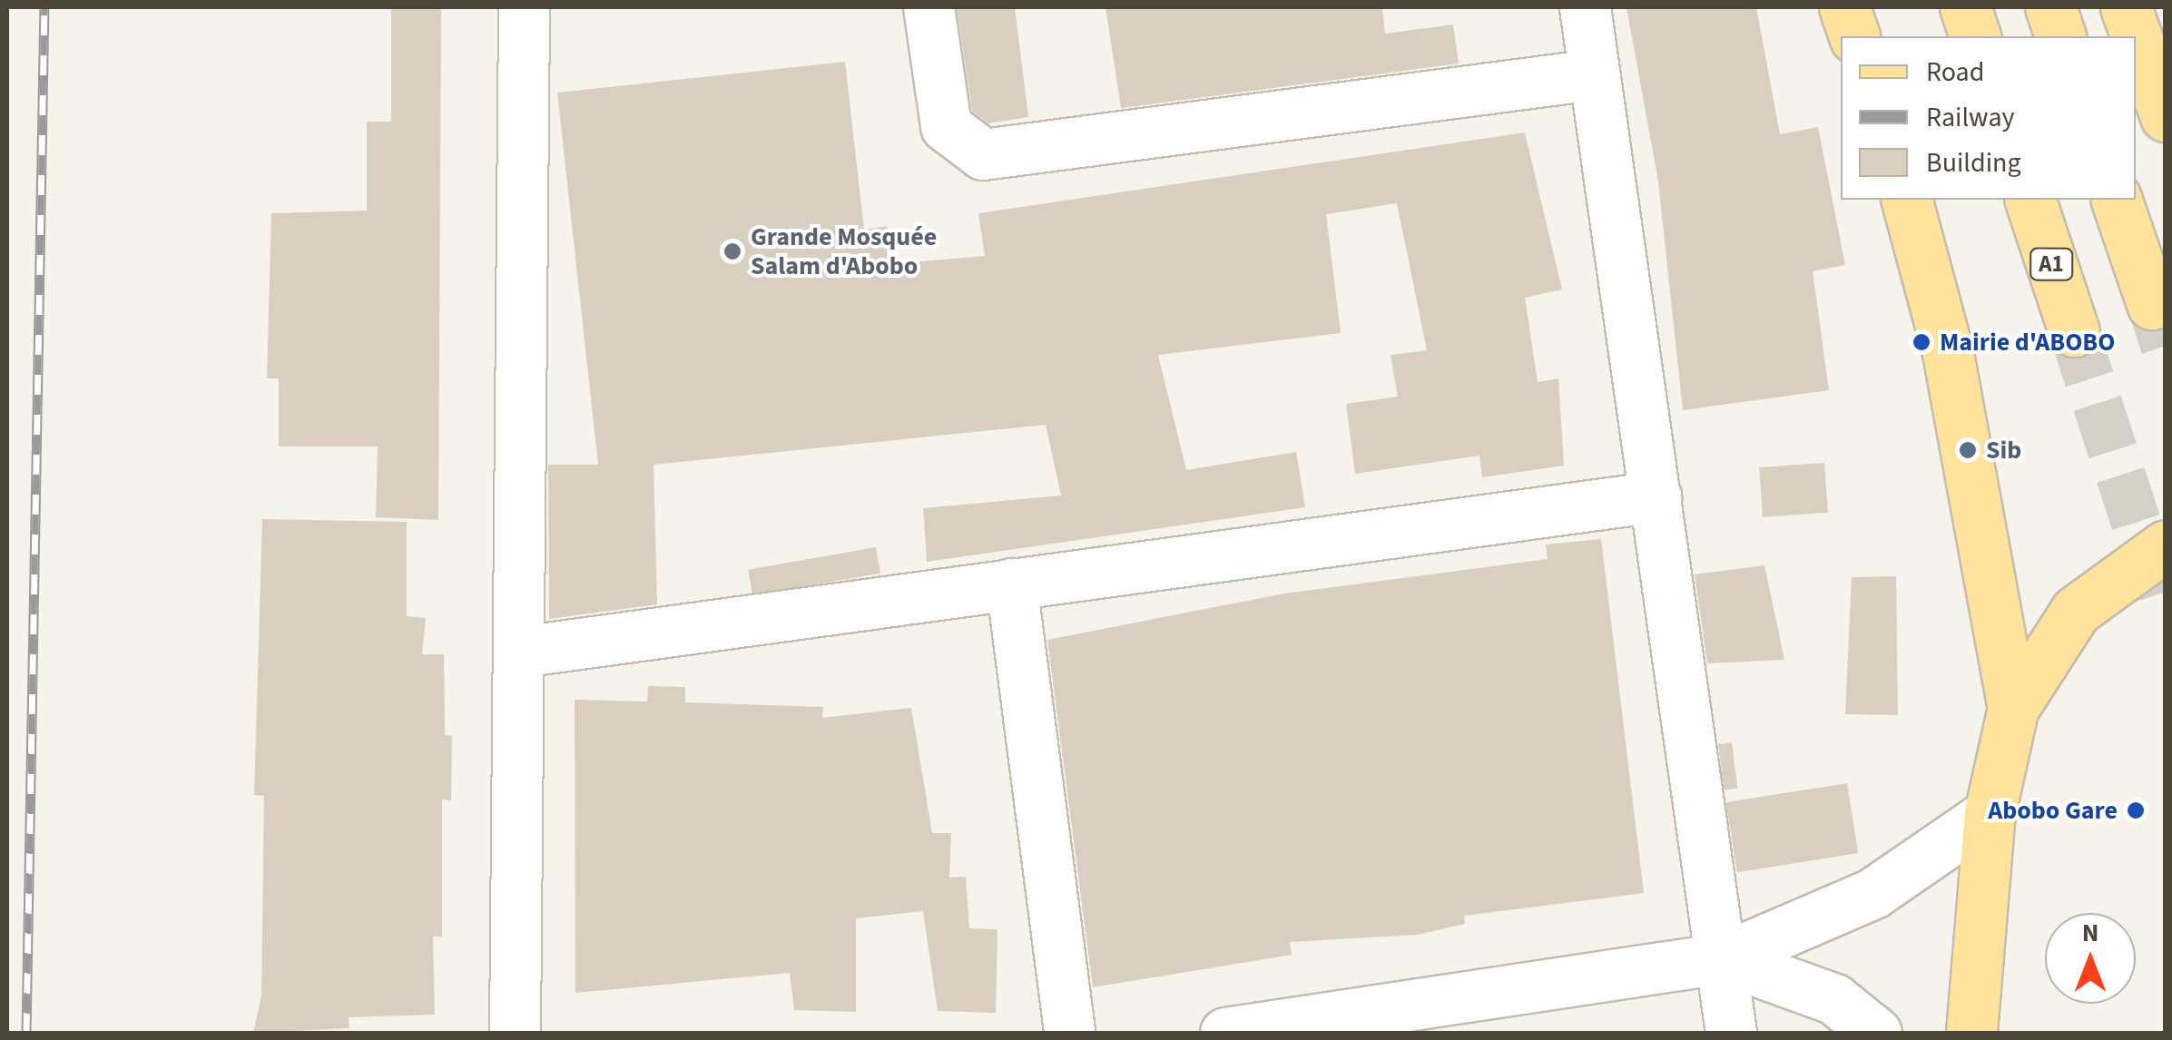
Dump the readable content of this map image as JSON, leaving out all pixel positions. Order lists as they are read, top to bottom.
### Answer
{
  "streets": {
    "main road": ["A1"]
  },
  "places": [
    "Grande Mosquée Salam d'Abobo",
    "Mairie d'ABOBO",
    "Sib",
    "Abobo Gare"
  ],
  "legend": ["Road", "Railway", "Building"],
  "north": "top"
}
